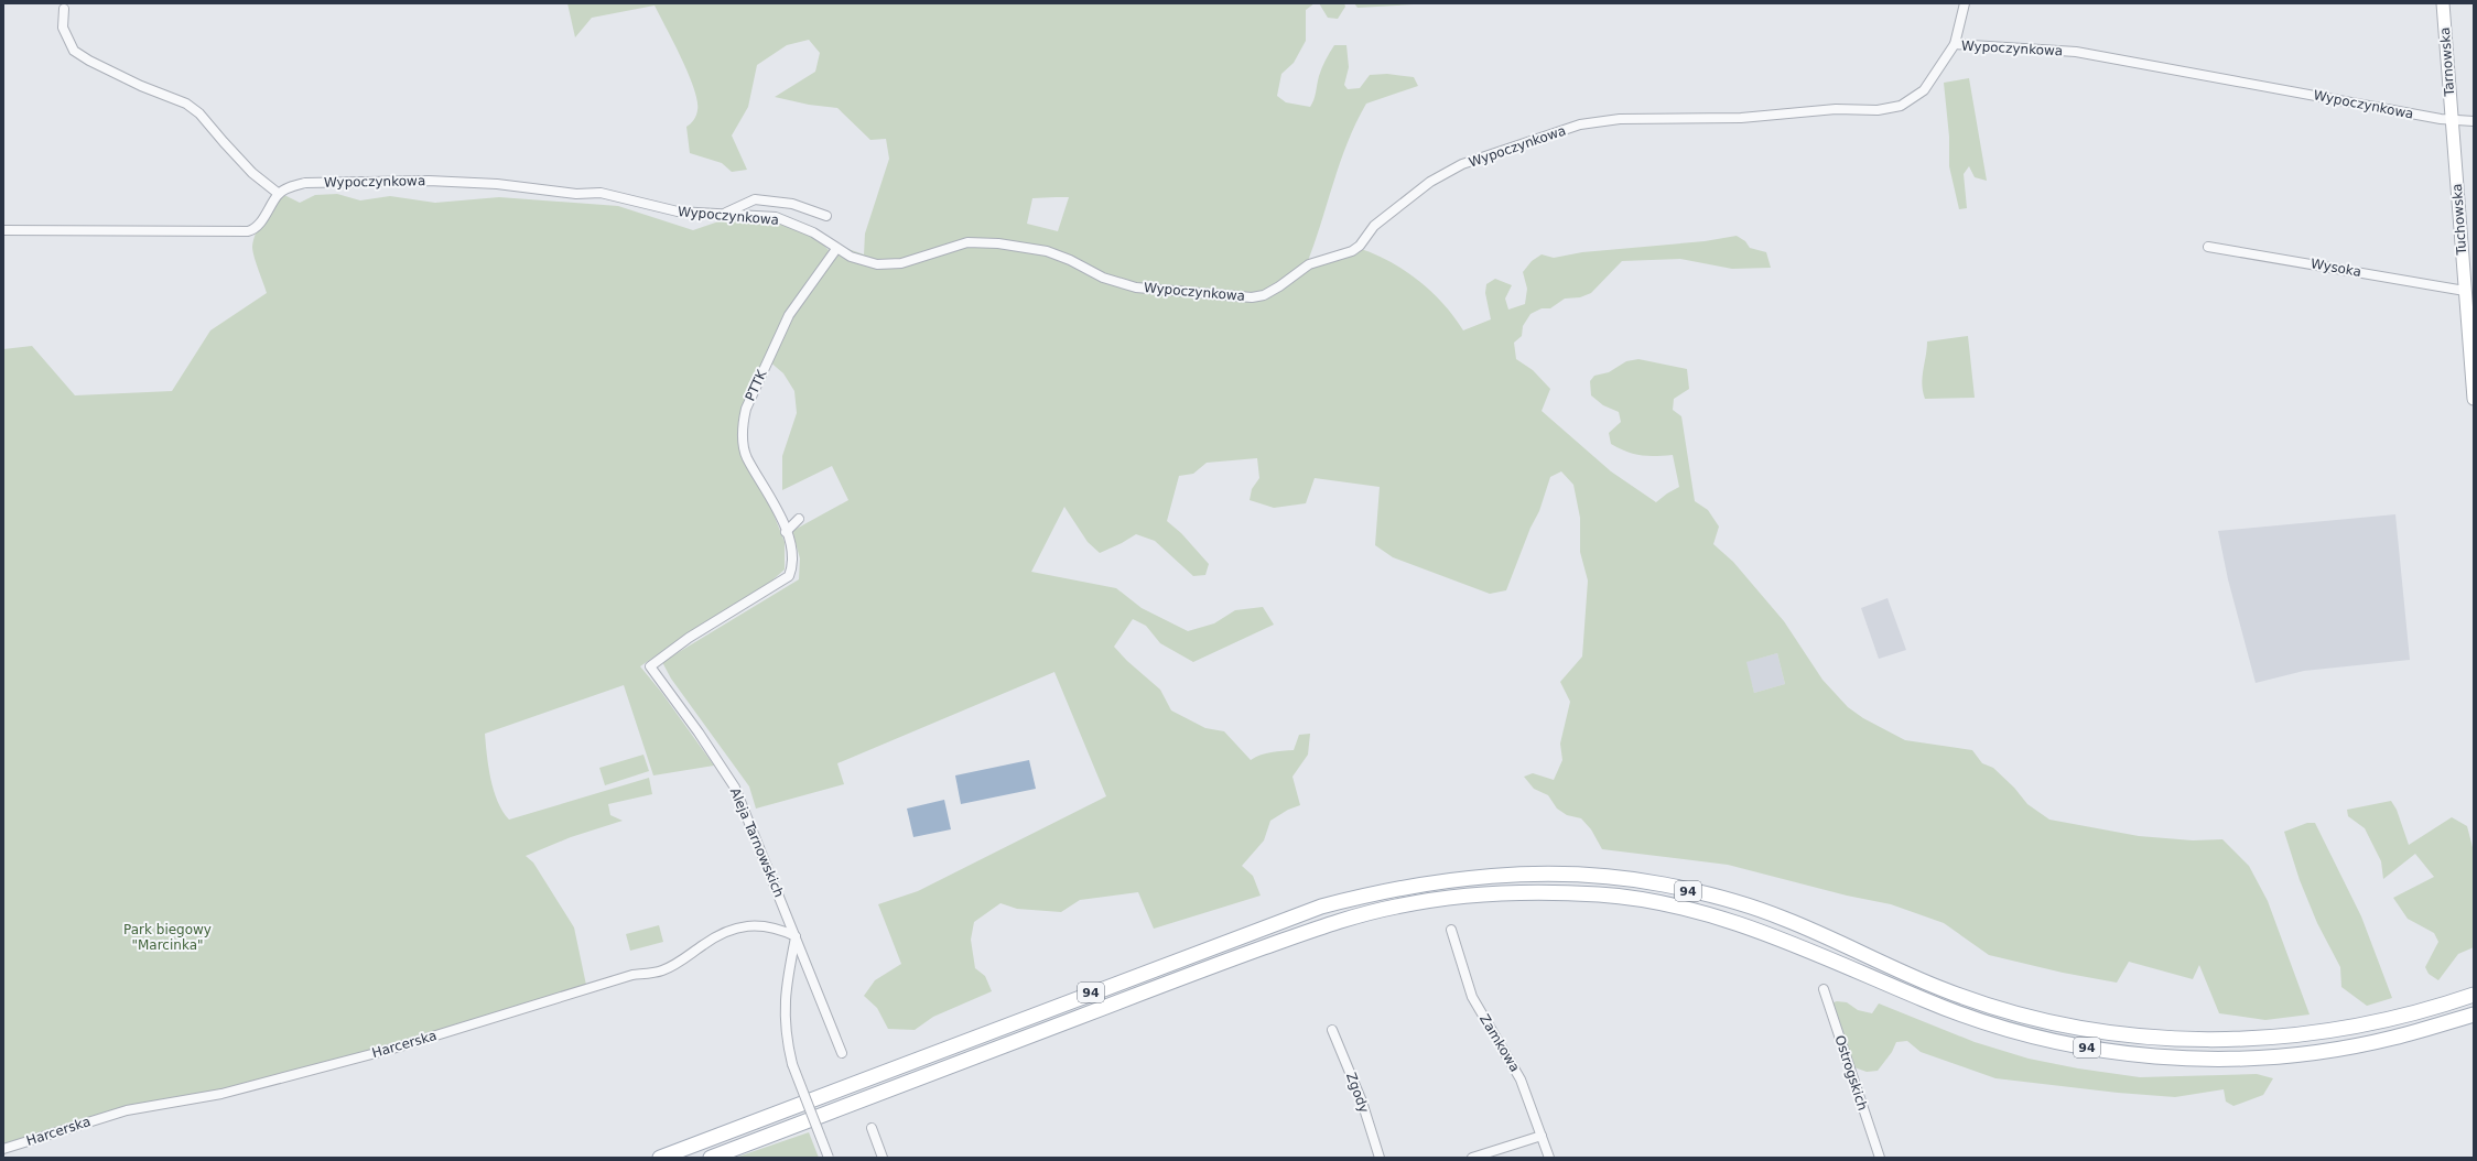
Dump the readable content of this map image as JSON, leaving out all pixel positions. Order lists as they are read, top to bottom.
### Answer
{
  "streets": {
    "main road": ["Tarnowska", "Tuchowska", "94"],
    "street": [
      "Wypoczynkowa",
      "Wysoka",
      "PTTK",
      "Aleja Tarnowskich",
      "Zamkowa",
      "Harcerska",
      "Ostrogskich",
      "Zgody"
    ]
  },
  "crossings": [
    ["Wypoczynkowa", "Tarnowska"],
    ["Wypoczynkowa", "Tuchowska"],
    ["Wypoczynkowa", "PTTK"],
    ["Tarnowska", "Tuchowska"],
    ["Tuchowska", "Wysoka"],
    ["PTTK", "Aleja Tarnowskich"],
    ["Aleja Tarnowskich", "Harcerska"]
  ],
  "parks": ["Park biegowy \"Marcinka\""]
}
